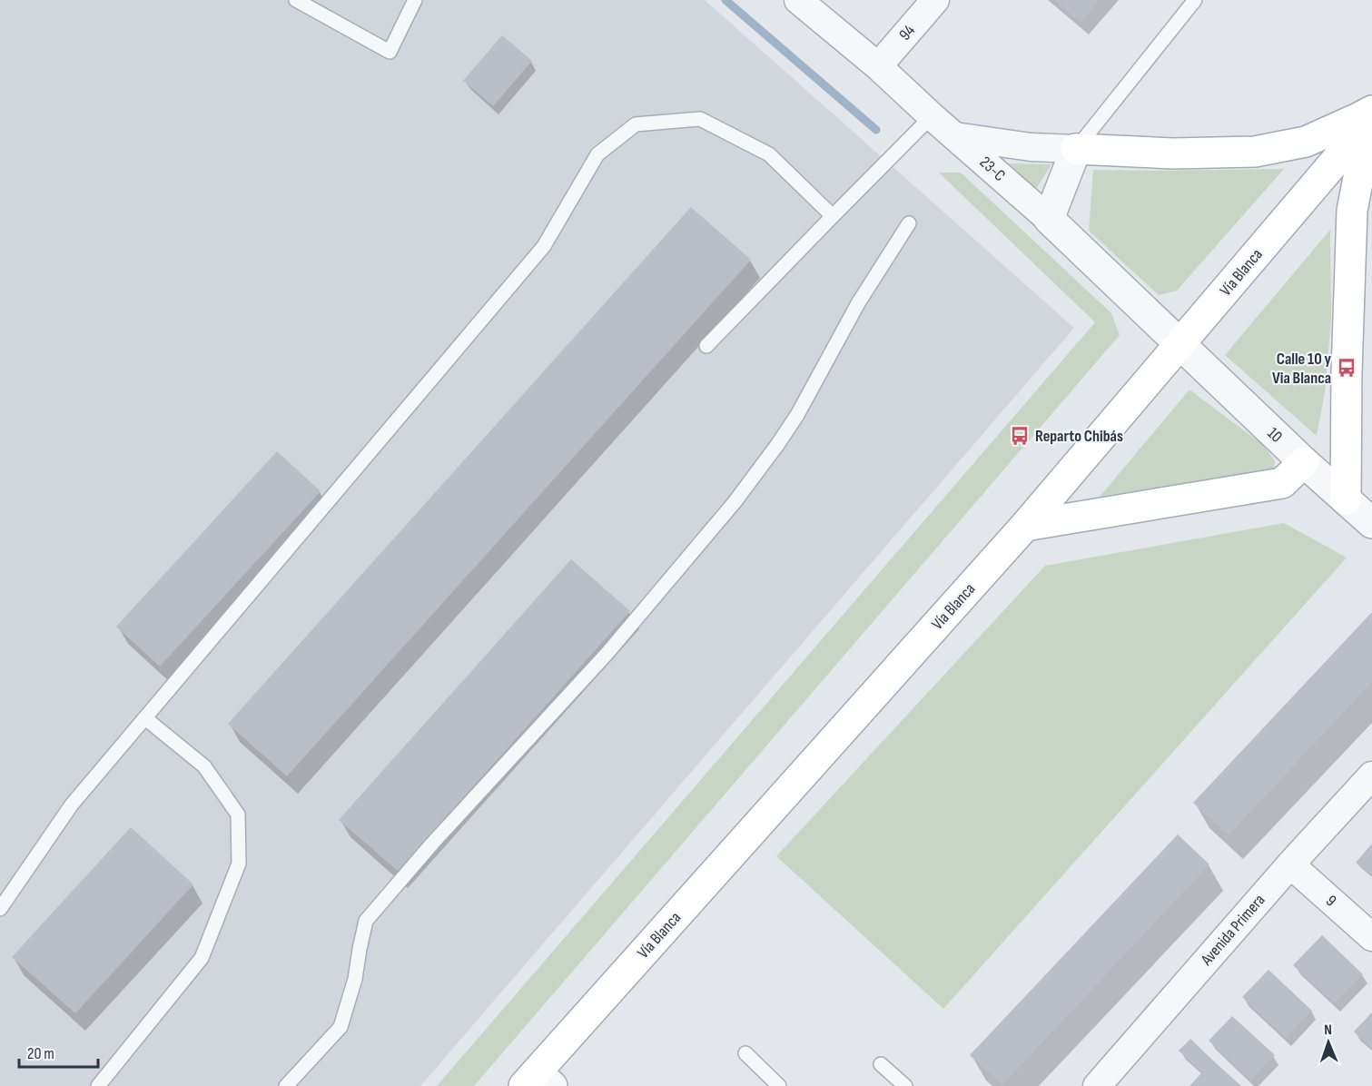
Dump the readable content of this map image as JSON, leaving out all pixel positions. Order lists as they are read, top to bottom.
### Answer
{
  "streets": {
    "main road": ["Vía Blanca"],
    "street": [
      "94",
      "23-C",
      "10",
      "9",
      "Avenida Primera"
    ]
  },
  "crossings": [
    ["94", "23-C"],
    ["23-C", "Vía Blanca"],
    ["23-C", "10"],
    ["Vía Blanca", "10"],
    ["9", "Avenida Primera"]
  ],
  "places": {
    "bus stop": ["Calle 10 y Via Blanca", "Reparto Chibás"]
  },
  "scale_bar": "20 m",
  "north": "top"
}
